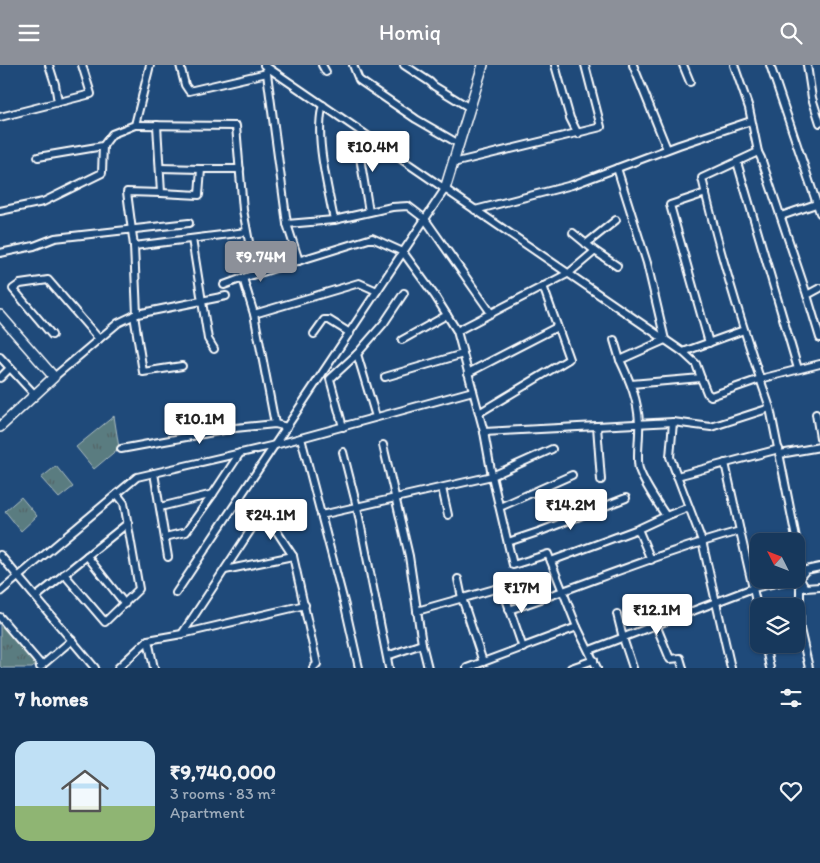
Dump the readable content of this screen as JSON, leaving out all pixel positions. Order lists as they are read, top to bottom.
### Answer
{
  "north": "top left",
  "page": {
    "header": "Homiq",
    "price": [
      "₹10.4M",
      "₹9.74M",
      "₹10.1M",
      "₹14.2M",
      "₹24.1M",
      "₹17M",
      "₹12.1M"
    ],
    "heading": "7 homes",
    "list": [
      {
        "name": "₹9,740,000",
        "note": "3 rooms · 83 m² · Apartment"
      }
    ]
  }
}
